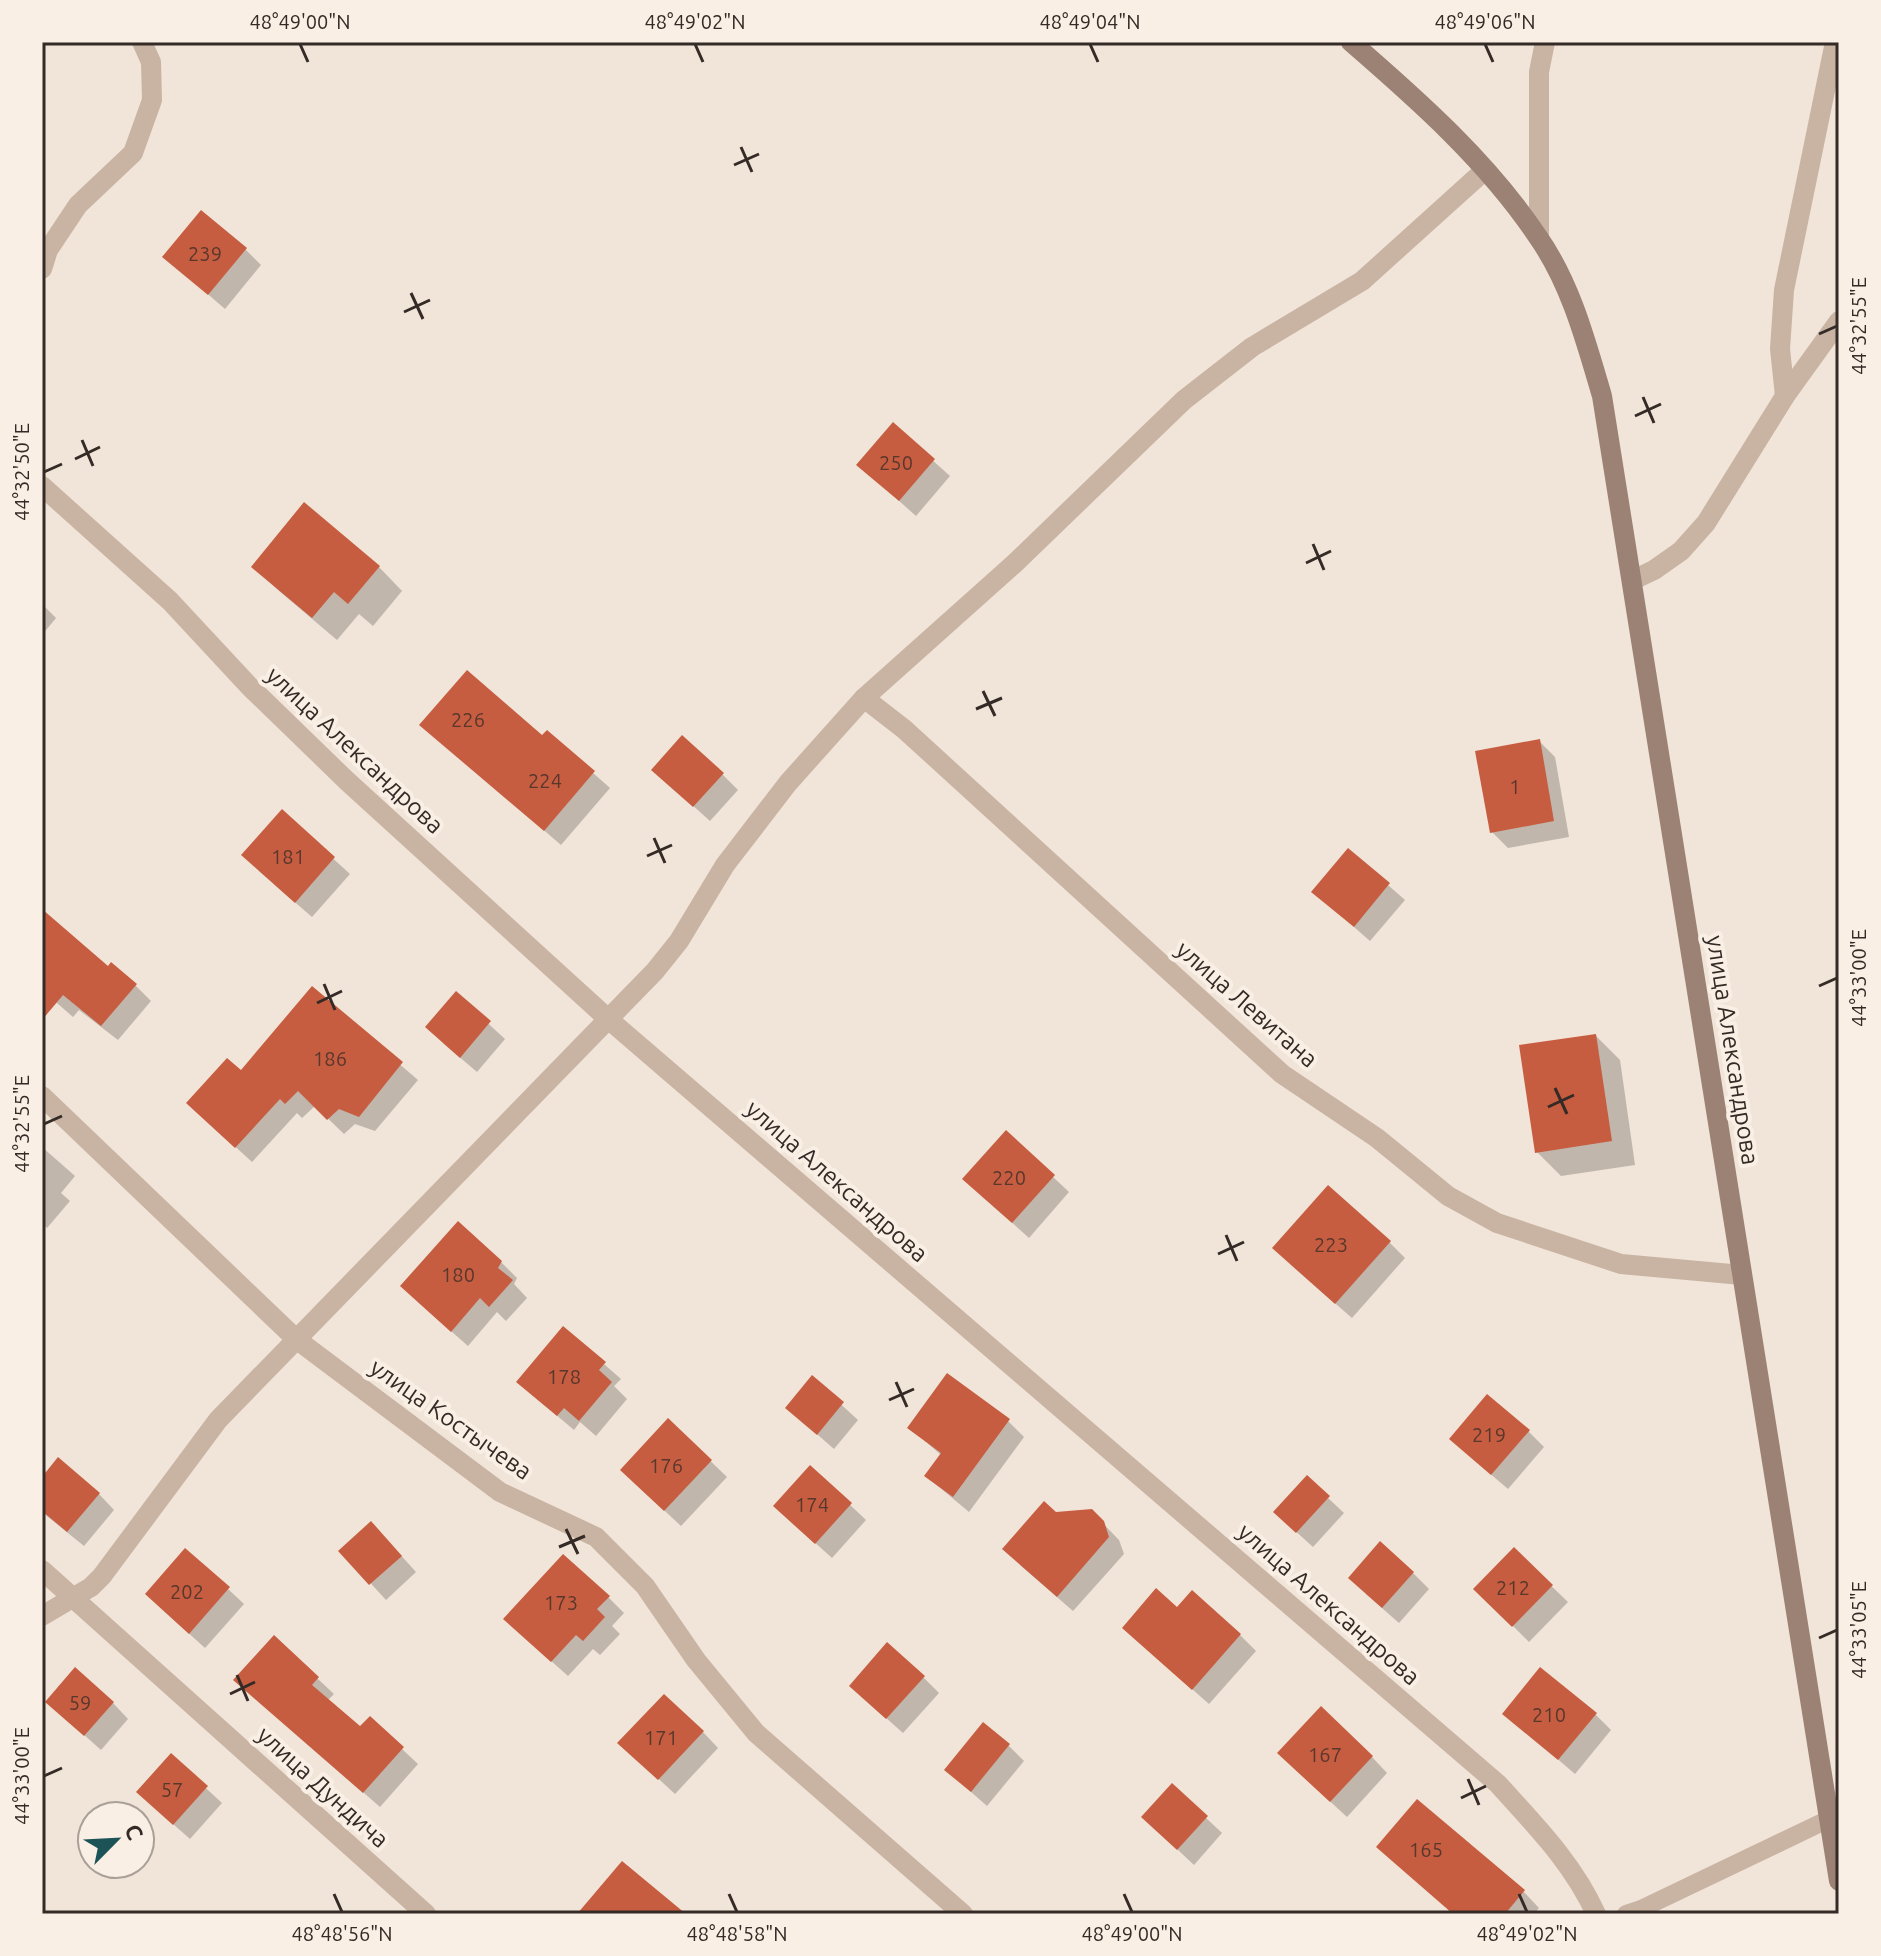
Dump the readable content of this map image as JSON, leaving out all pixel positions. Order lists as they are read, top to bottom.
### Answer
{
  "streets": {
    "street": [
      "улица Александрова",
      "улица Левитана",
      "улица Костычева",
      "улица Дундича"
    ]
  },
  "crossings": [
    ["улица Александрова", "улица Левитана"]
  ],
  "house_numbers": [
    "239",
    "250",
    "226",
    "224",
    "1",
    "181",
    "186",
    "220",
    "223",
    "180",
    "178",
    "219",
    "176",
    "174",
    "212",
    "202",
    "173",
    "59",
    "210",
    "171",
    "167",
    "57",
    "165"
  ],
  "north": "top right",
  "coordinates": [
    "48°49'00\"N",
    "48°49'02\"N",
    "48°49'04\"N",
    "48°49'06\"N",
    "44°32'55\"E",
    "44°32'50\"E",
    "44°33'00\"E",
    "44°33'05\"E",
    "48°48'56\"N",
    "48°48'58\"N"
  ]
}
